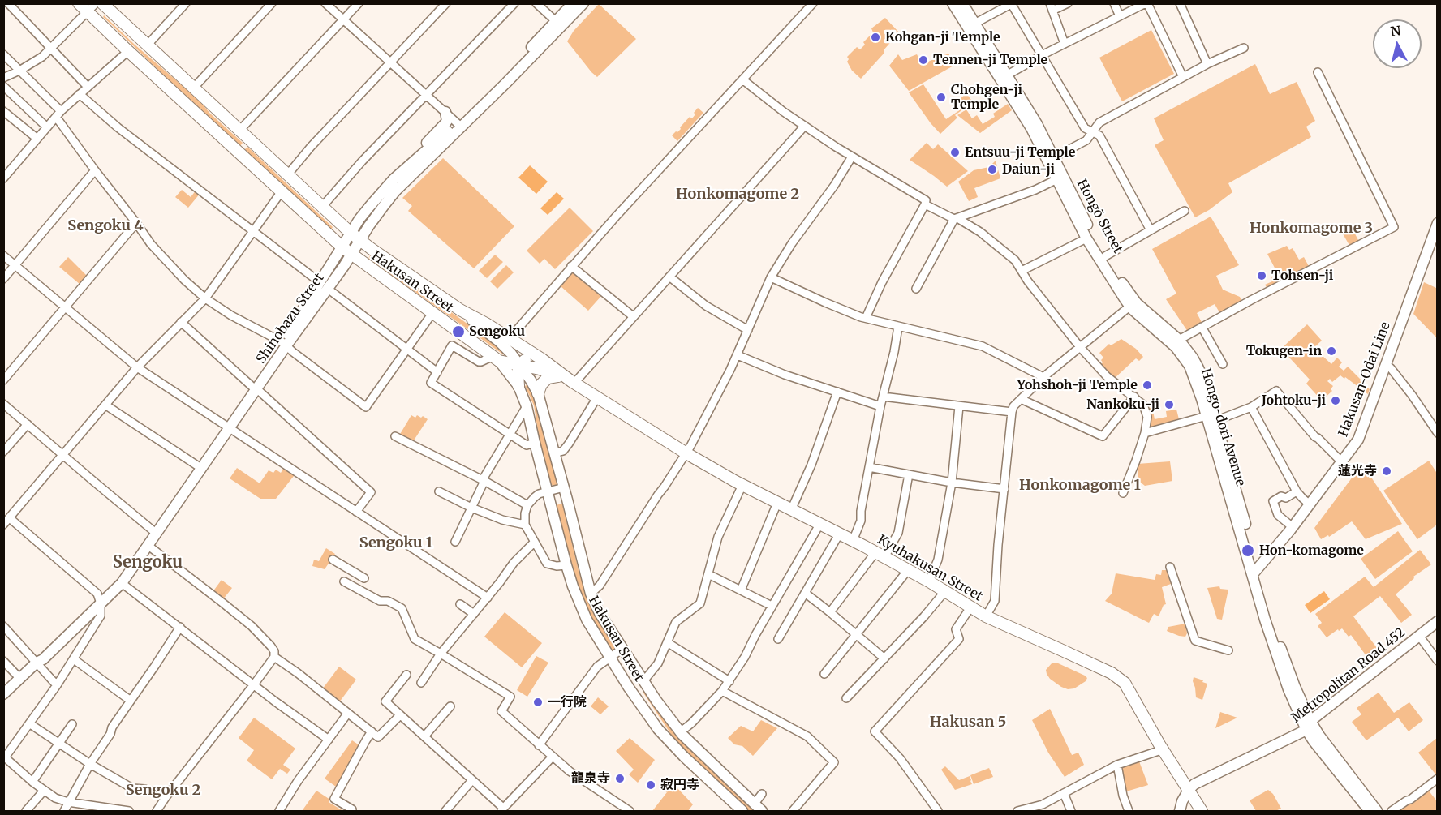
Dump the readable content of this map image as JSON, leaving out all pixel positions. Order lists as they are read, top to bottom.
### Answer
{
  "streets": {
    "highway": ["Hakusan Street", "Kyuhakusan Street"],
    "main road": [
      "Hongō Street",
      "Shinobazu Street",
      "Hakusan-Odai Line",
      "Hongo-dori Avenue",
      "Metropolitan Road 452"
    ]
  },
  "crossings": [
    ["Hongō Street", "Hongo-dori Avenue"],
    ["Hakusan Street", "Shinobazu Street"],
    ["Hakusan-Odai Line", "Hongo-dori Avenue"],
    ["Hongo-dori Avenue", "Metropolitan Road 452"],
    ["Kyuhakusan Street", "Metropolitan Road 452"]
  ],
  "districts": [
    "Honkomagome 2",
    "Sengoku 4",
    "Honkomagome 3",
    "Honkomagome 1",
    "Sengoku 1",
    "Sengoku",
    "Hakusan 5",
    "Sengoku 2"
  ],
  "places": [
    "Kohgan-ji Temple",
    "Tennen-ji Temple",
    "Chohgen-ji Temple",
    "Entsuu-ji Temple",
    "Daiun-ji",
    "Tohsen-ji",
    "Sengoku",
    "Tokugen-in",
    "Yohshoh-ji Temple",
    "Johtoku-ji",
    "Nankoku-ji",
    "蓮光寺",
    "Hon-komagome",
    "一行院",
    "龍泉寺",
    "寂円寺"
  ],
  "north": "top"
}
